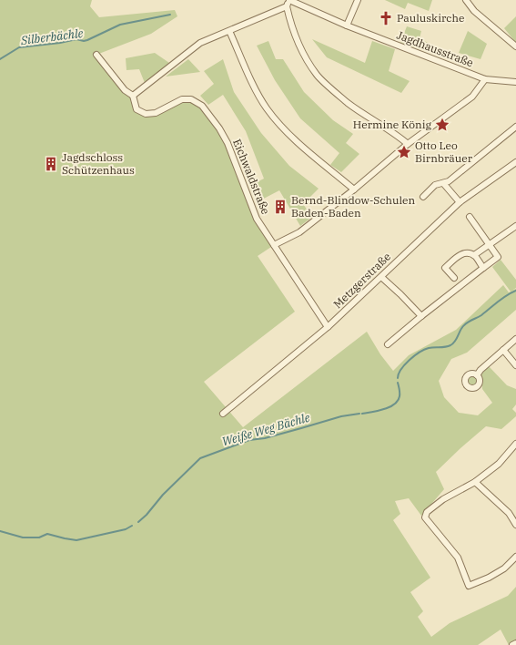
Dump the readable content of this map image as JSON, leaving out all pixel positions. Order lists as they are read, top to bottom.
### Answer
{
  "streets": {
    "street": ["Jagdhausstraße", "Eichwaldstraße", "Metzgerstraße"]
  },
  "crossings": [
    ["Eichwaldstraße", "Metzgerstraße"]
  ],
  "water": ["Silberbächle", "Weiße Weg Bächle"],
  "places": {
    "church": ["Pauluskirche"],
    "place": ["Hermine König", "Otto Leo Birnbräuer"],
    "building": ["Jagdschloss Schützenhaus", "Bernd-Blindow-Schulen Baden-Baden"]
  }
}
